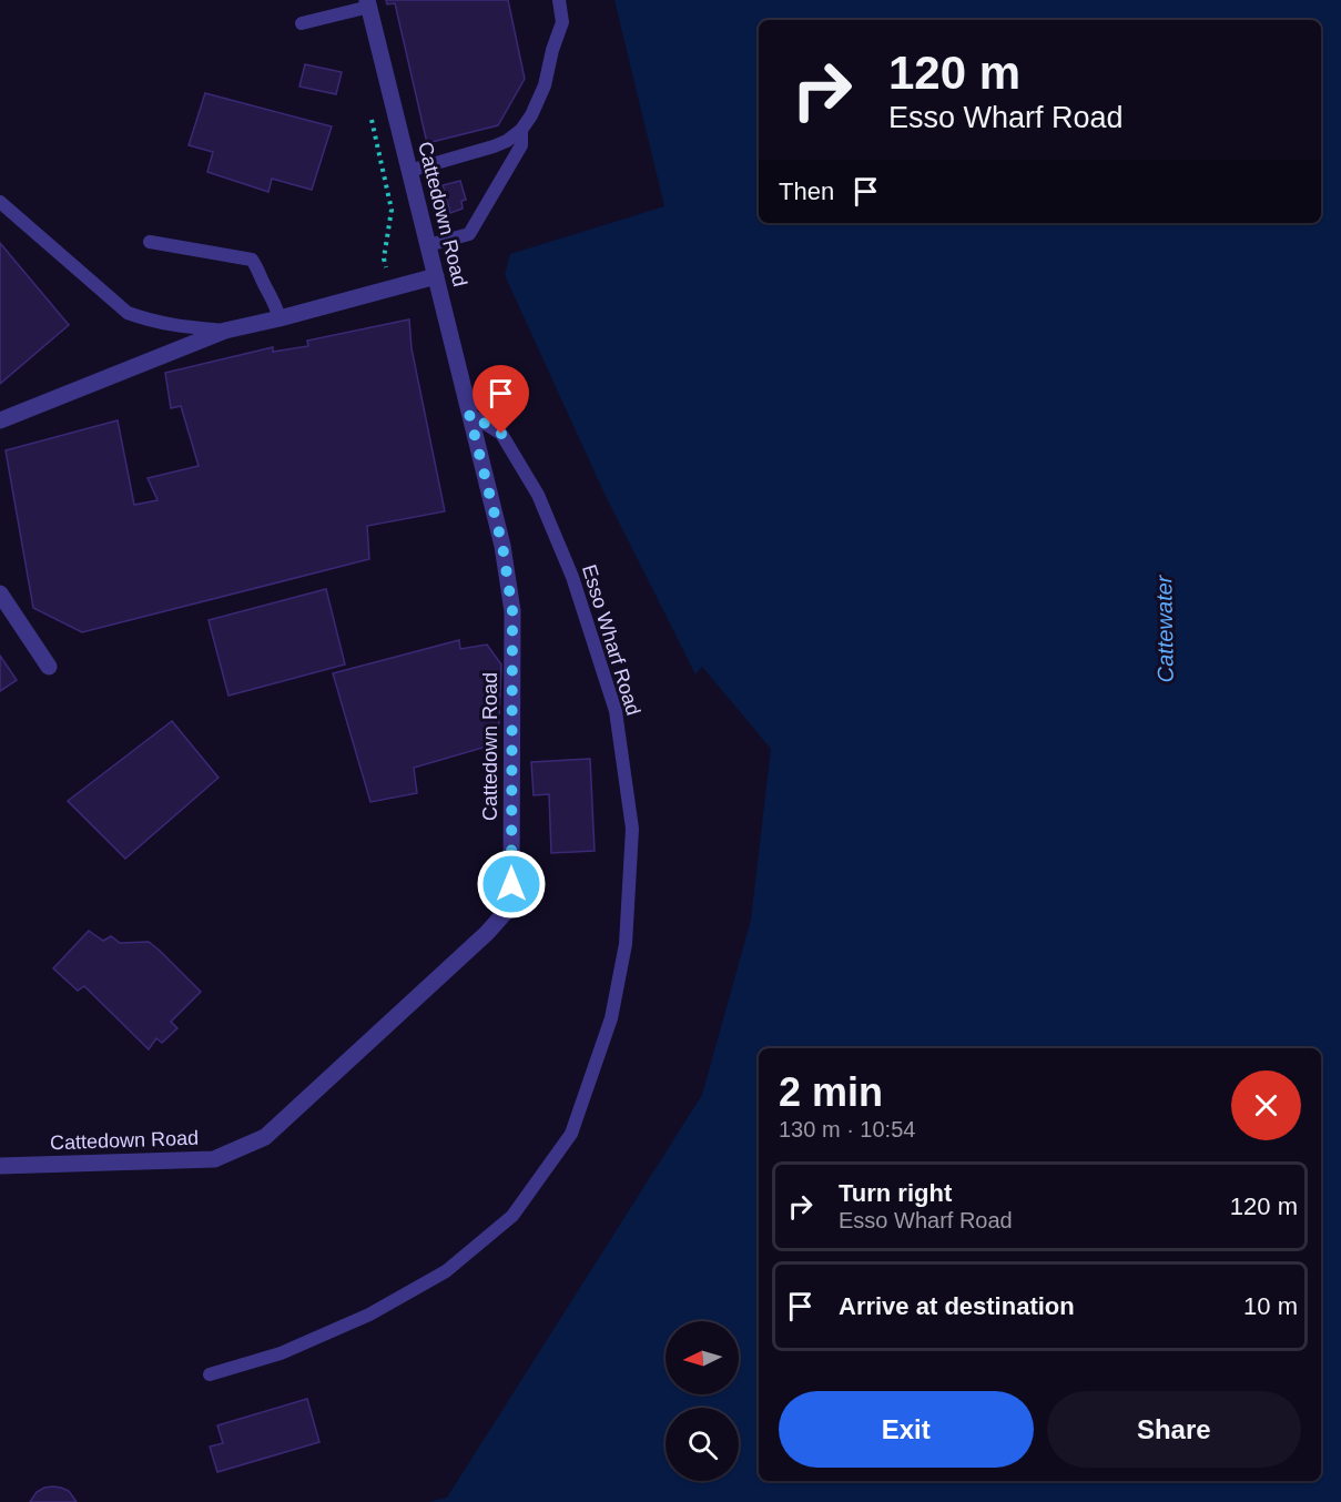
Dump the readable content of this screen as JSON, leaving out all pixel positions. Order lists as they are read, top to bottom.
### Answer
{
  "streets": {
    "street": ["Cattedown Road"],
    "lane": ["Esso Wharf Road"]
  },
  "crossings": [
    ["Cattedown Road", "Esso Wharf Road"]
  ],
  "water": ["Cattewater"],
  "north": "left",
  "page": {
    "turn": ["120 m", "Esso Wharf Road"],
    "then": "Then",
    "heading": ["2 min", "130 m · 10:54"],
    "list": [
      {
        "name": "Turn right",
        "note": "Esso Wharf Road",
        "value": "120 m"
      },
      {
        "name": "Arrive at destination",
        "value": "10 m"
      }
    ],
    "buttons": ["Exit", "Share"]
  }
}
